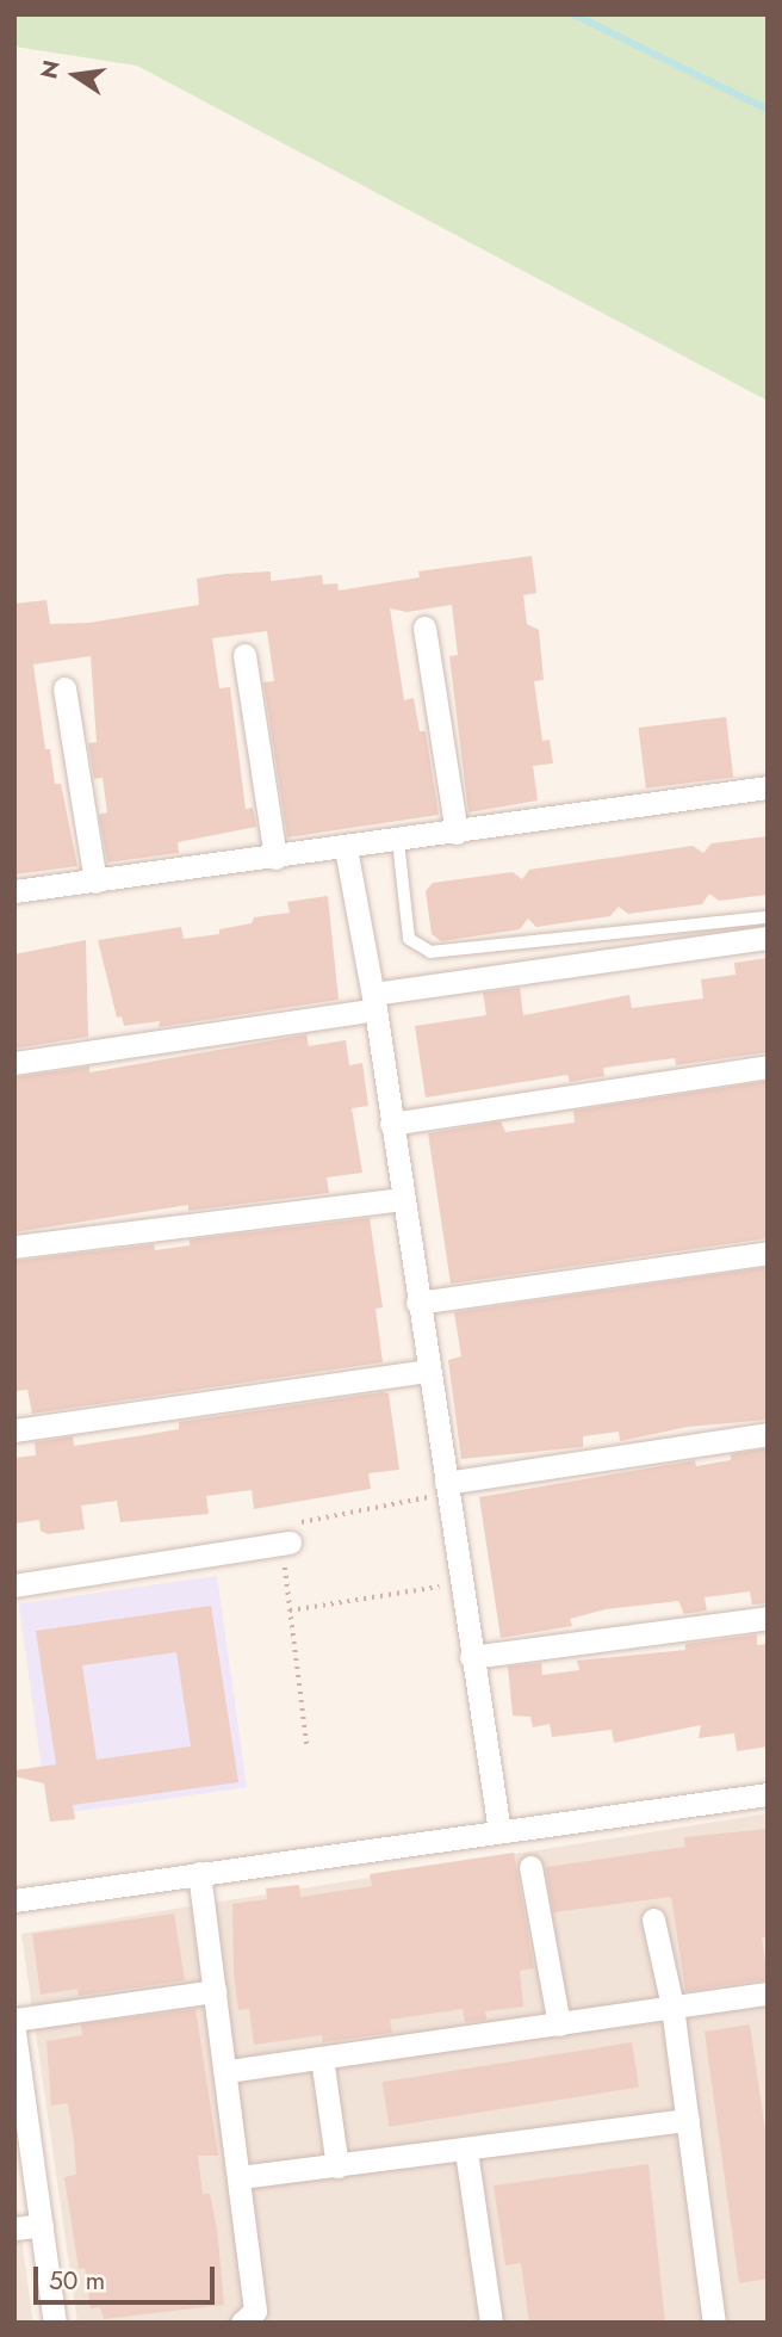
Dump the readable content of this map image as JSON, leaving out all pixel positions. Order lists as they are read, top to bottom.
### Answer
{
  "scale_bar": "50 m",
  "north": "left"
}
